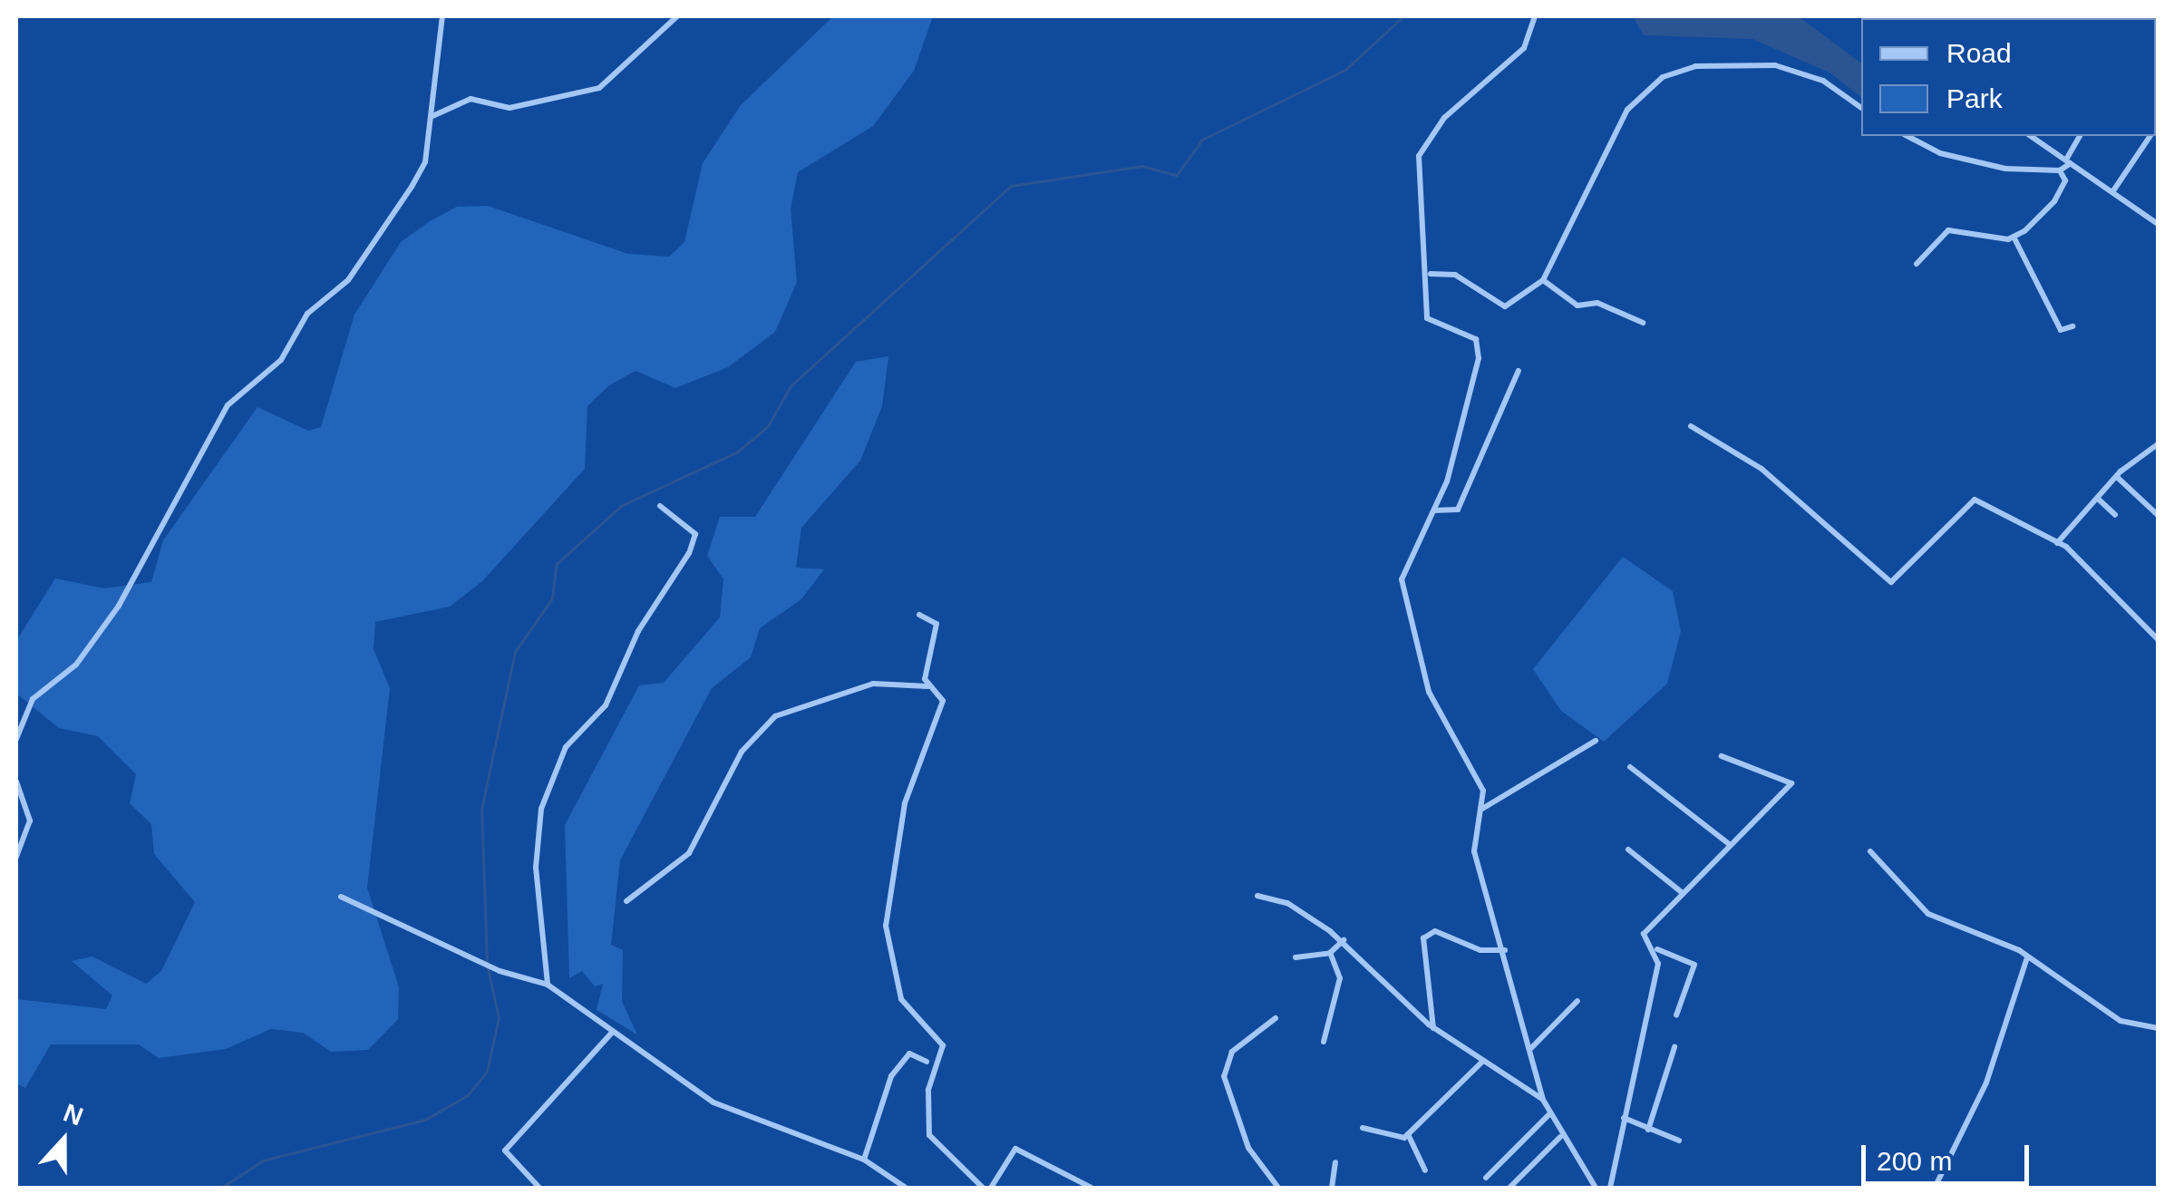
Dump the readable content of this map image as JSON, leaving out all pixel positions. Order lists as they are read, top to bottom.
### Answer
{
  "legend": ["Road", "Park"],
  "scale_bar": "200 m",
  "north": "top"
}
